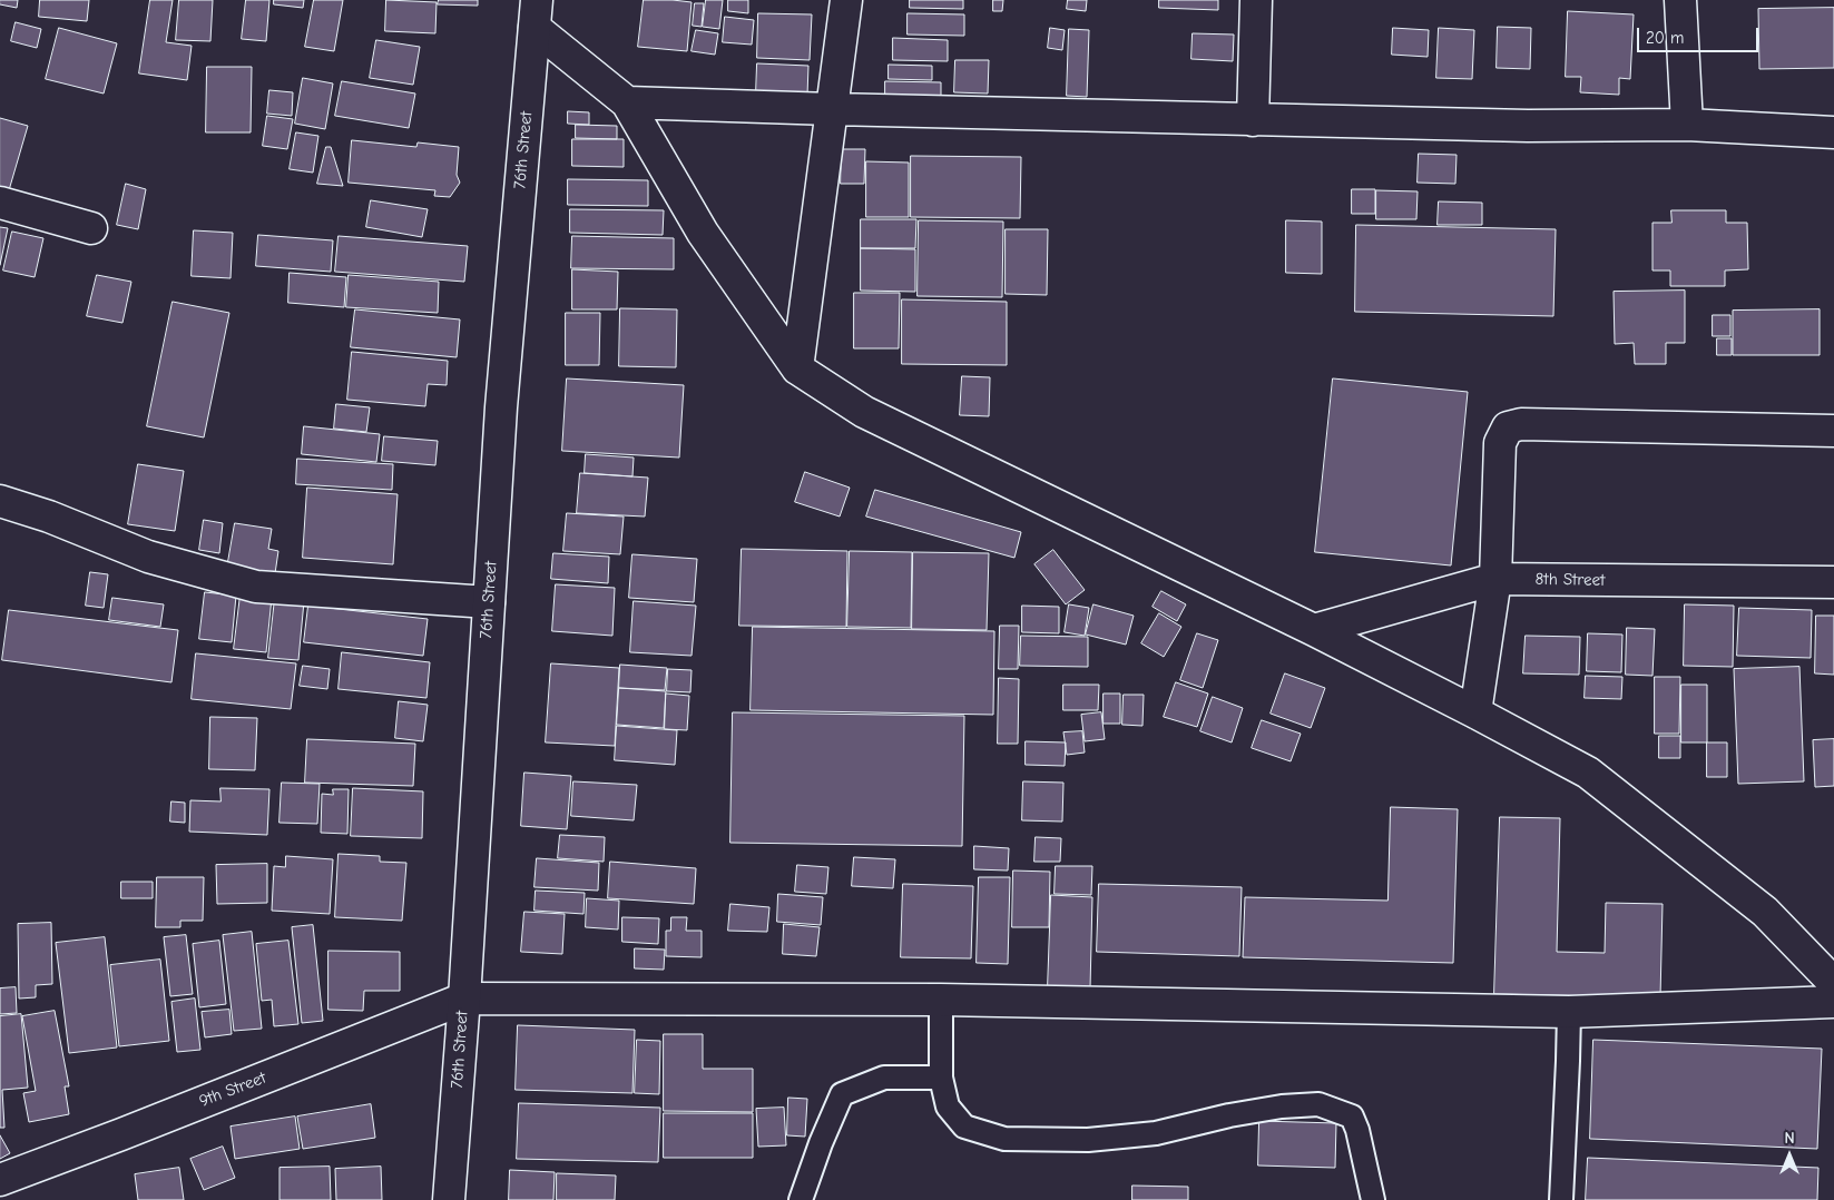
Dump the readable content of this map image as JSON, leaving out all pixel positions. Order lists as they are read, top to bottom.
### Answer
{
  "streets": {
    "street": ["76th Street", "8th Street", "9th Street"]
  },
  "crossings": [
    ["76th Street", "9th Street"]
  ],
  "scale_bar": "20 m",
  "north": "top"
}
